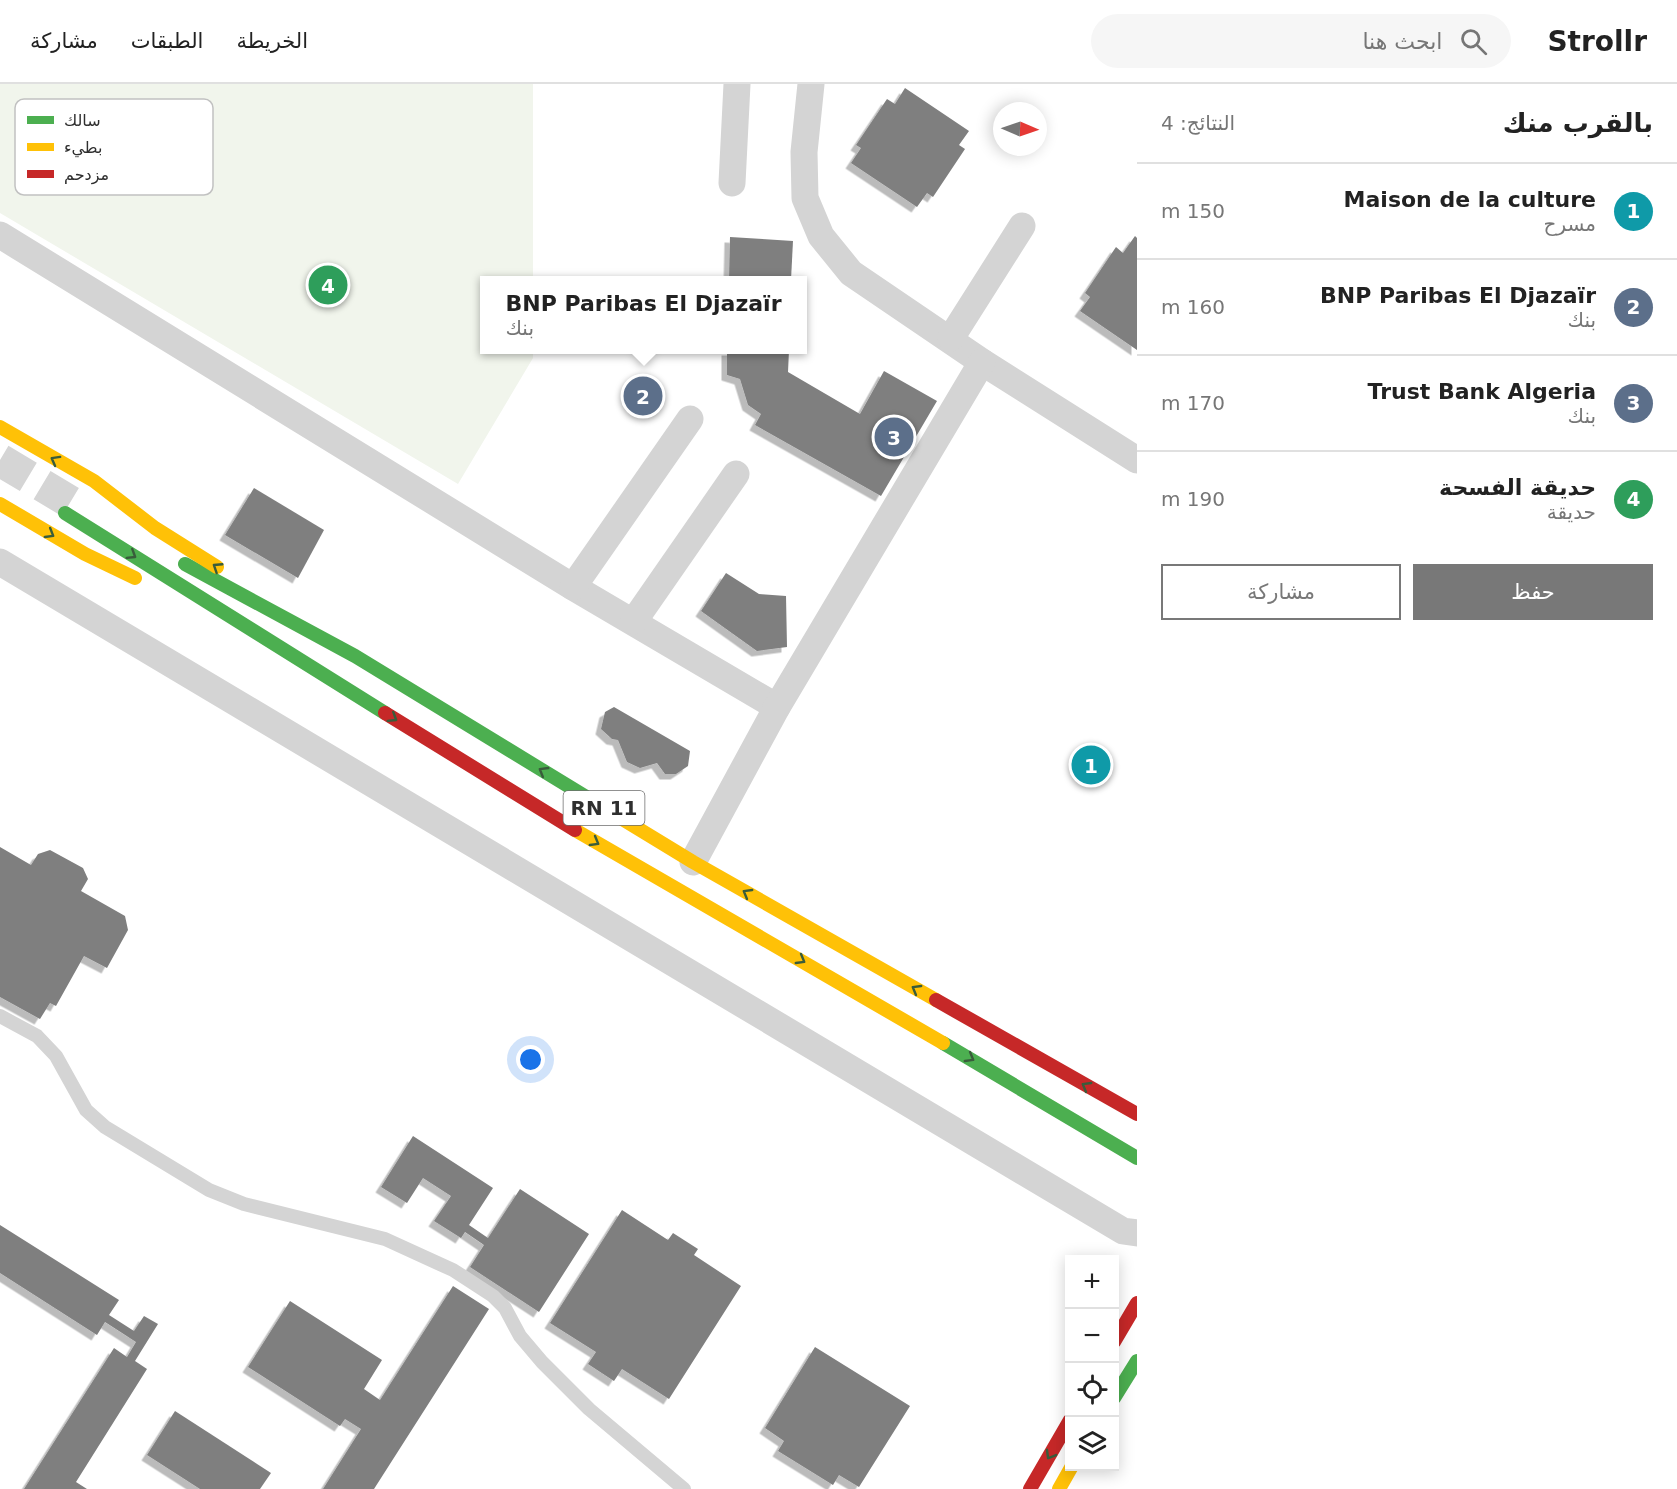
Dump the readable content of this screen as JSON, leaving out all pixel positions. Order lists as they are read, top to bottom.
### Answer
{
  "streets": {
    "main road": ["RN 11"]
  },
  "legend": ["سالك", "بطيء", "مزدحم"],
  "north": "right",
  "page": {
    "header": "Strollr",
    "search": "ابحث هنا",
    "nav": ["الخريطة", "الطبقات", "مشاركة"],
    "heading": ["بالقرب منك", "النتائج: 4"],
    "list": [
      {
        "mark": "1",
        "name": "Maison de la culture",
        "note": "مسرح",
        "value": "150 m"
      },
      {
        "mark": "2",
        "name": "BNP Paribas El Djazaïr",
        "note": "بنك",
        "value": "160 m"
      },
      {
        "mark": "3",
        "name": "Trust Bank Algeria",
        "note": "بنك",
        "value": "170 m"
      },
      {
        "mark": "4",
        "name": "حديقة الفسحة",
        "note": "حديقة",
        "value": "190 m"
      }
    ],
    "pins": [
      "4",
      "2",
      "3",
      "1"
    ],
    "popup": ["BNP Paribas El Djazaïr", "بنك"],
    "buttons": ["حفظ", "مشاركة"],
    "map_buttons": ["+", "−"]
  }
}
